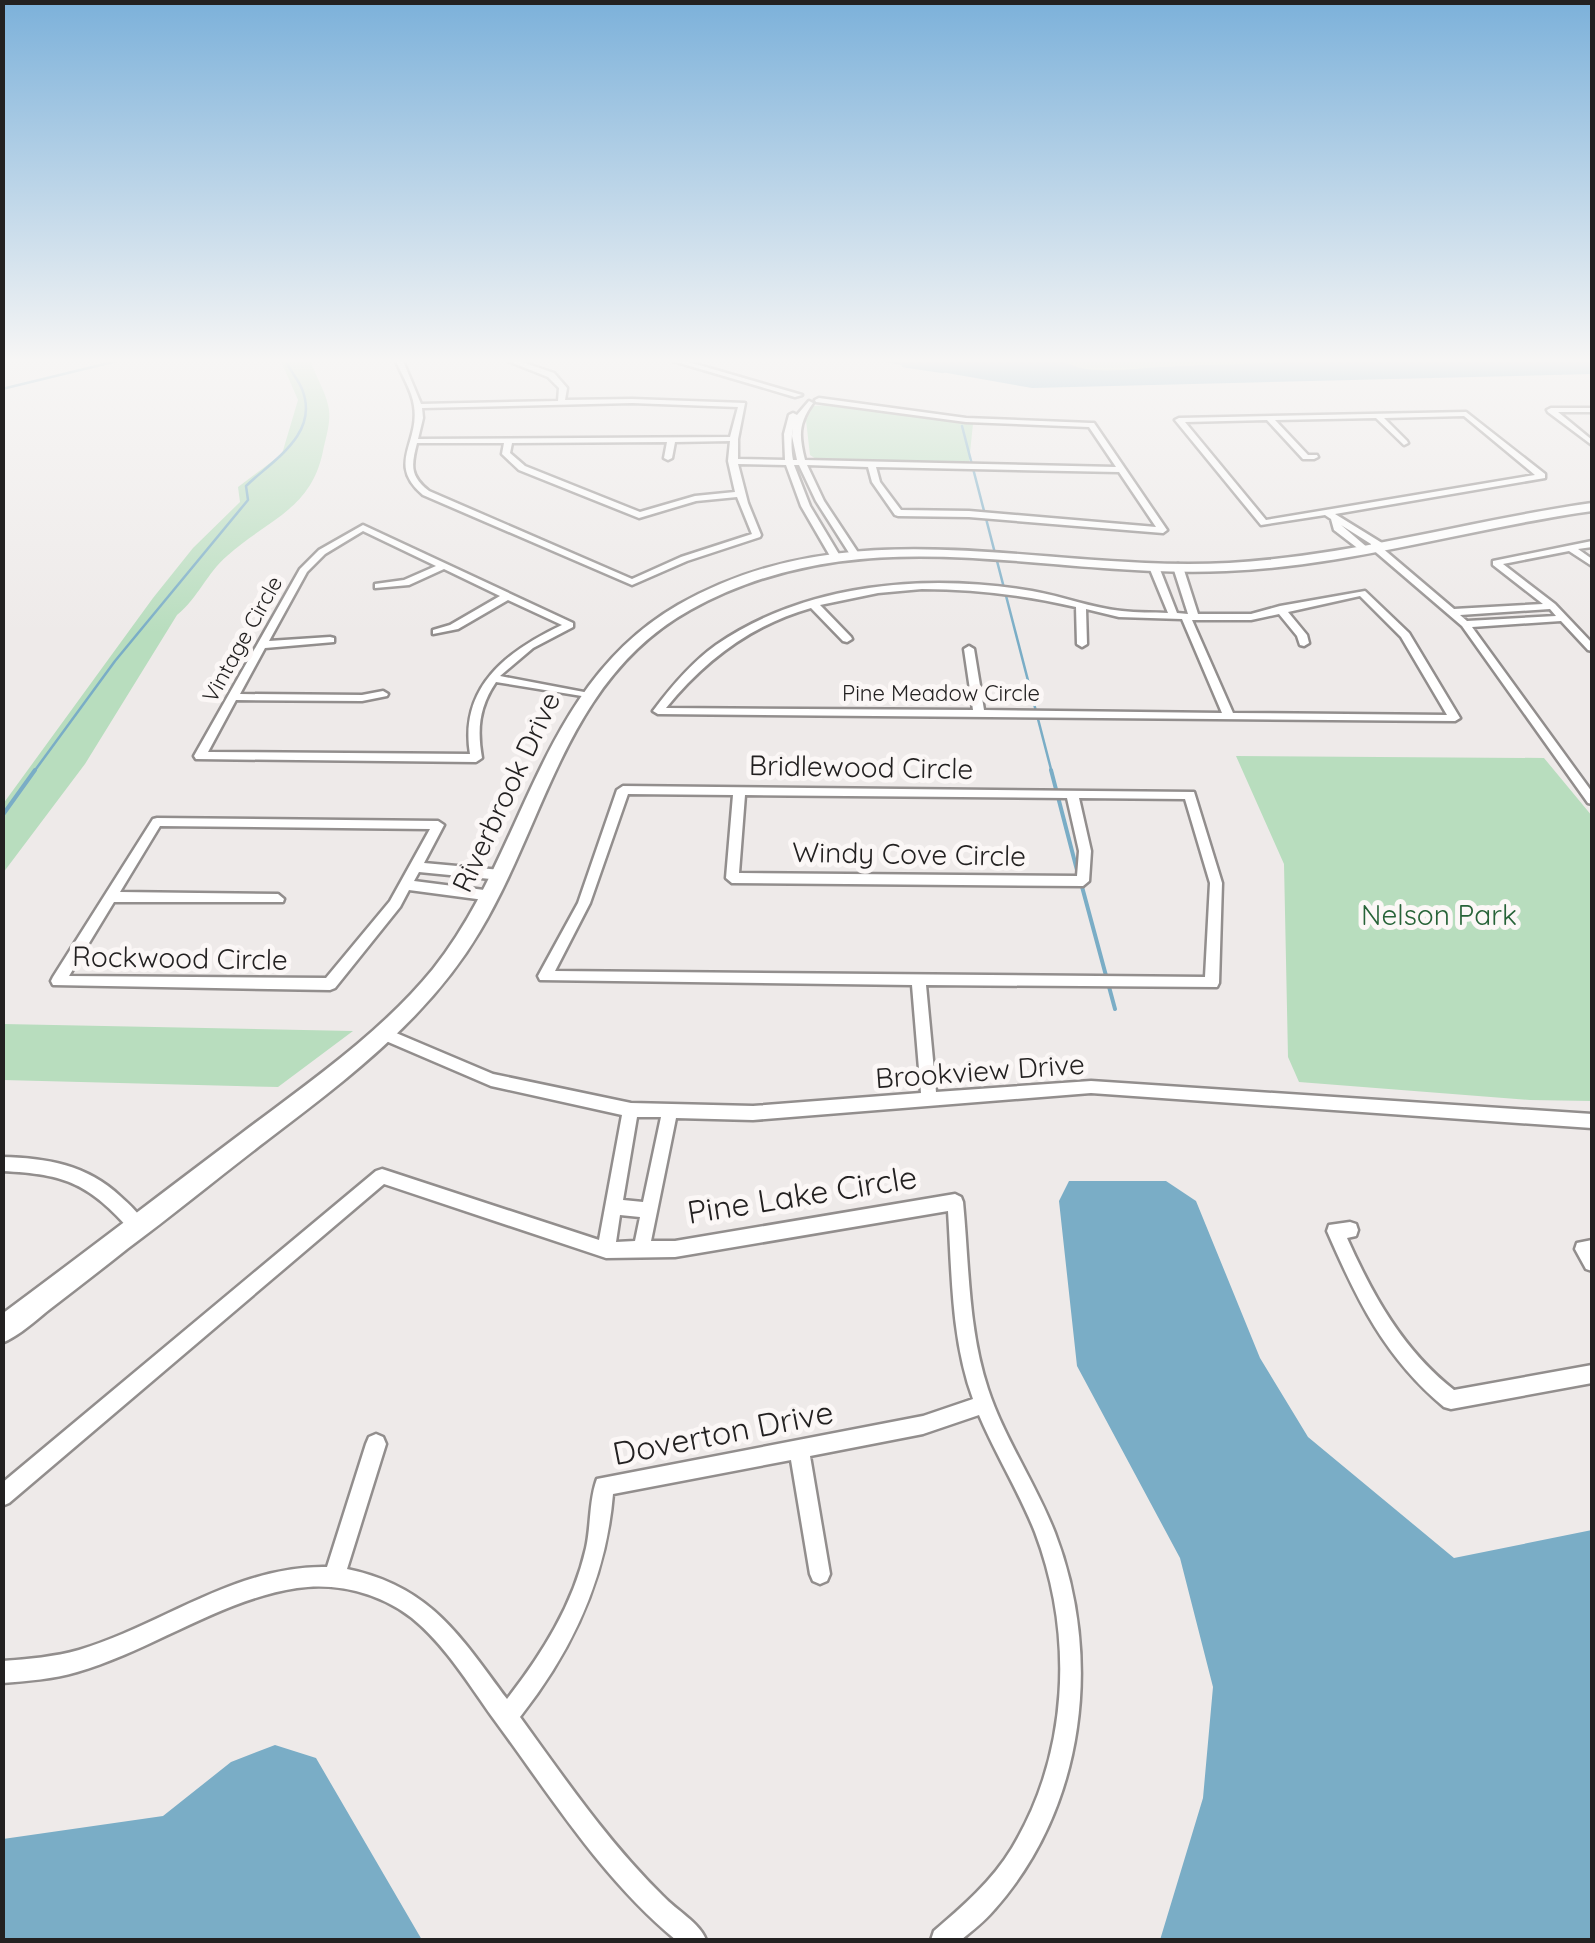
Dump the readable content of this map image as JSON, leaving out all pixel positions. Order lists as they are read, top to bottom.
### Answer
{
  "streets": {
    "street": [
      "Vintage Circle",
      "Pine Meadow Circle",
      "Bridlewood Circle",
      "Riverbrook Drive",
      "Windy Cove Circle",
      "Rockwood Circle",
      "Brookview Drive",
      "Pine Lake Circle",
      "Doverton Drive"
    ]
  },
  "crossings": [
    ["Bridlewood Circle", "Windy Cove Circle"],
    ["Riverbrook Drive", "Brookview Drive"],
    ["Brookview Drive", "Pine Lake Circle"],
    ["Pine Lake Circle", "Doverton Drive"]
  ],
  "parks": ["Nelson Park"]
}
